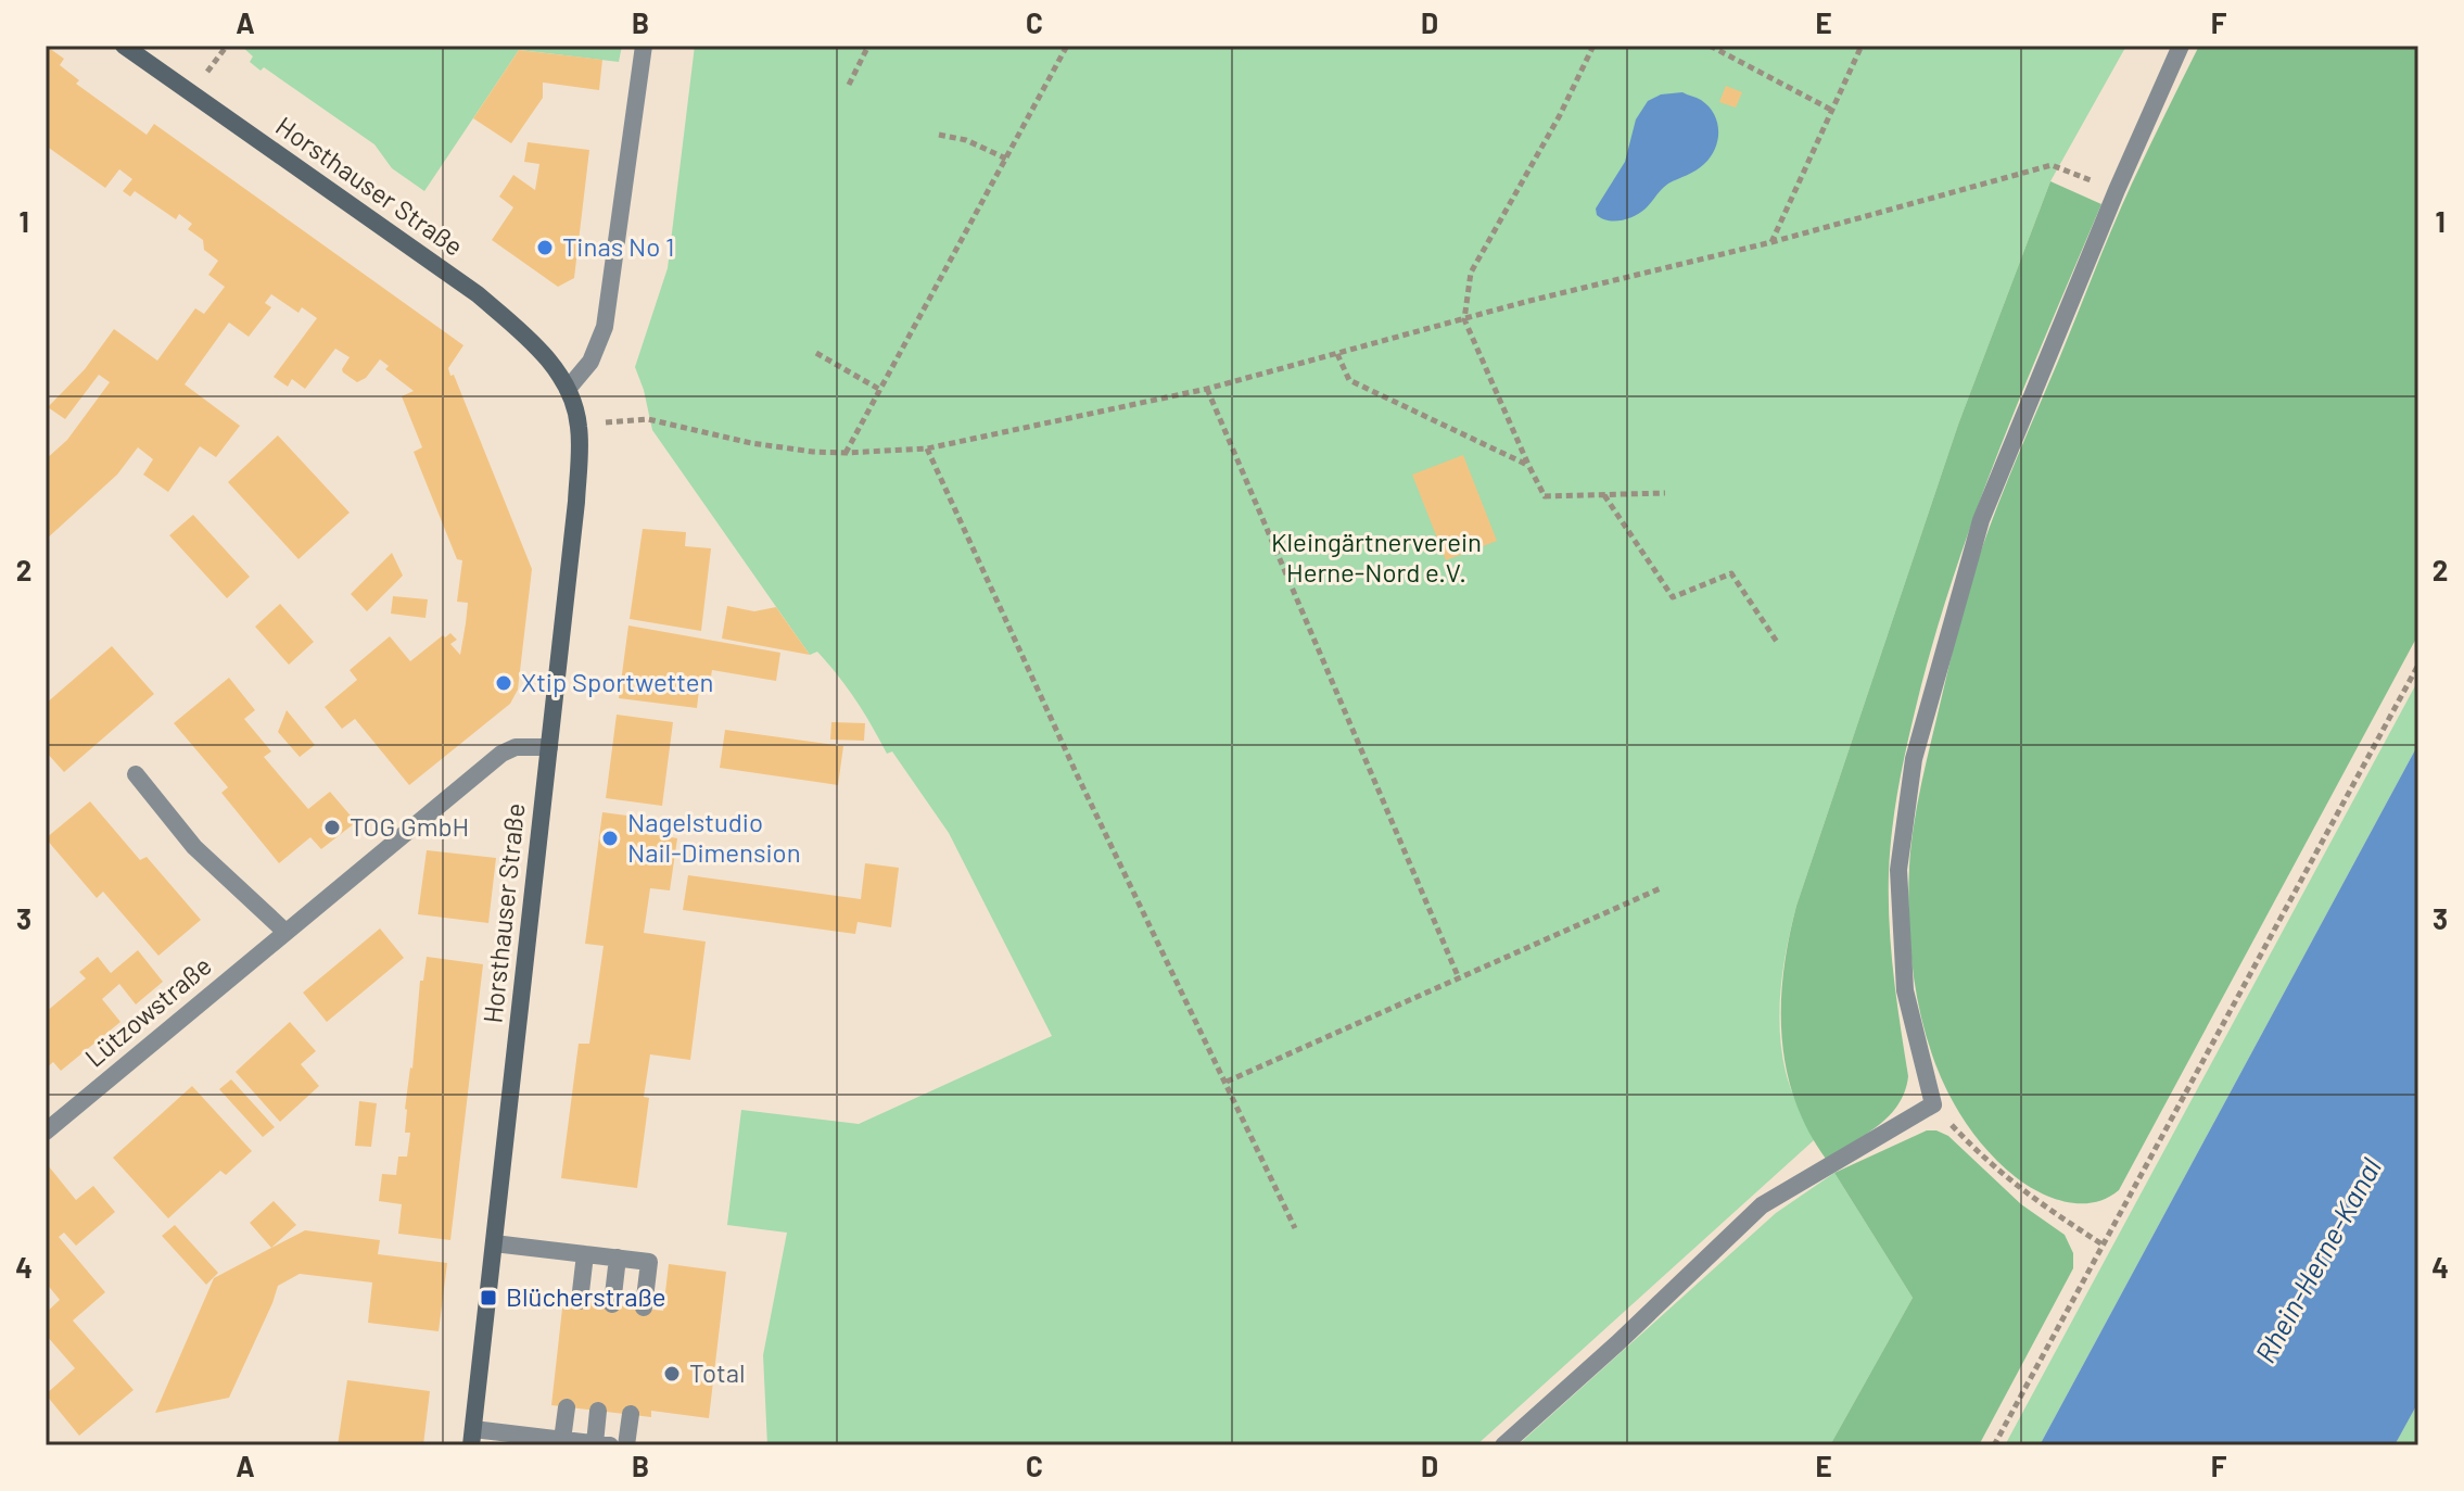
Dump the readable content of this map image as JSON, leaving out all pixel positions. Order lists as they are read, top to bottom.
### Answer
{
  "streets": {
    "main road": ["Horsthauser Straße"],
    "street": ["Lützowstraße"]
  },
  "crossings": [
    ["Horsthauser Straße", "Lützowstraße"]
  ],
  "water": ["Rhein-Herne-Kanal"],
  "parks": ["Kleingärtnerverein Herne-Nord e.V."],
  "places": {
    "other": [
      "Tinas No 1",
      "Xtip Sportwetten",
      "TOG GmbH",
      "Nagelstudio Nail-Dimension",
      "Total"
    ],
    "transit": ["Blücherstraße"]
  },
  "grid": {
    "columns": [
      "A",
      "B",
      "C",
      "D",
      "E",
      "F"
    ],
    "rows": [
      "1",
      "2",
      "3",
      "4"
    ]
  }
}
